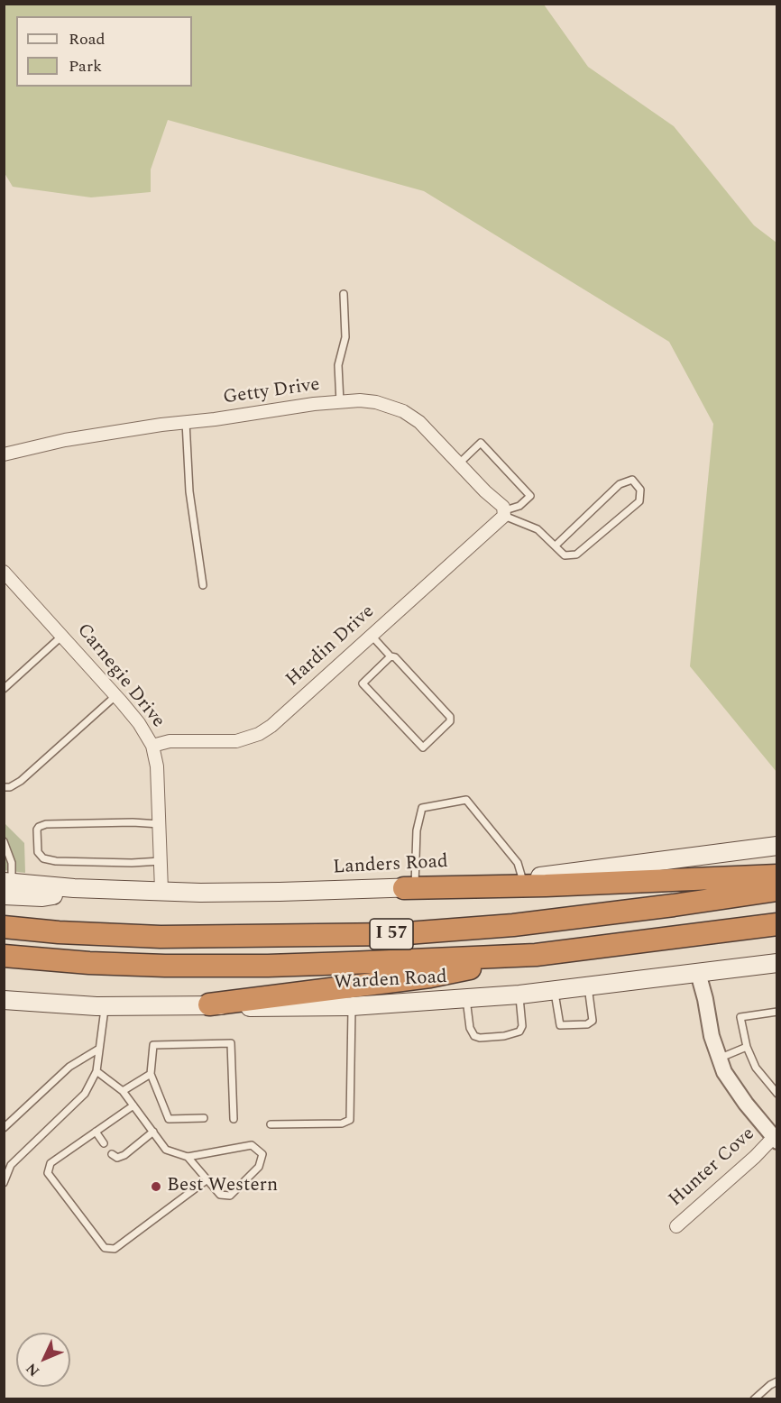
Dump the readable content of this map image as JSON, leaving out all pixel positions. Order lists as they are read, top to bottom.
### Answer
{
  "streets": {
    "highway": ["I 57"],
    "main road": ["Landers Road", "Warden Road"],
    "street": [
      "Getty Drive",
      "Hardin Drive",
      "Carnegie Drive",
      "Hunter Cove"
    ]
  },
  "crossings": [
    ["Getty Drive", "Hardin Drive"],
    ["Hardin Drive", "Carnegie Drive"],
    ["Carnegie Drive", "Landers Road"]
  ],
  "places": ["Best Western"],
  "legend": ["Road", "Park"],
  "north": "bottom left"
}
